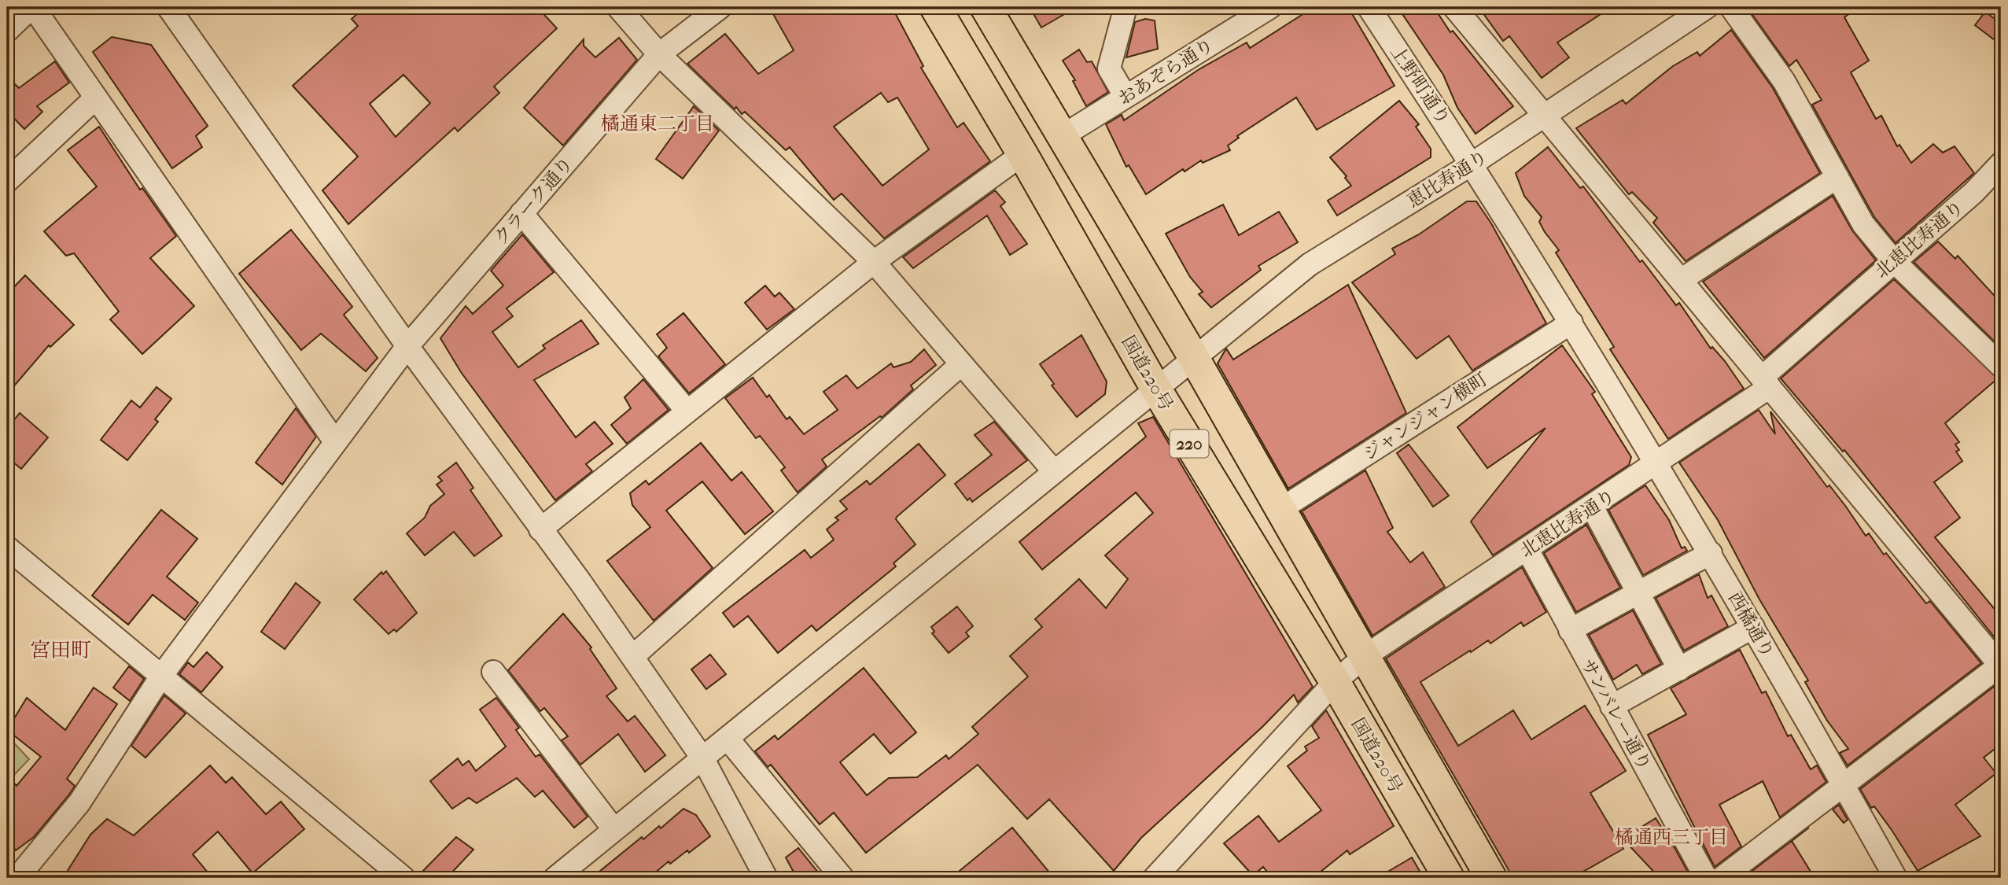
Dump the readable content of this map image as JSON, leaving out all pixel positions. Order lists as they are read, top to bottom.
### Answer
{
  "streets": {
    "highway": ["国道220号", "220"],
    "street": [
      "おあぞら通り",
      "上野町通り",
      "恵比寿通り",
      "クラーク通り",
      "北恵比寿通り",
      "ジャンジャン横町",
      "西橘通り",
      "サンバレー通り"
    ]
  },
  "crossings": [
    ["おあぞら通り", "220"],
    ["上野町通り", "恵比寿通り"],
    ["上野町通り", "ジャンジャン横町"],
    ["上野町通り", "西橘通り"],
    ["恵比寿通り", "国道220号"],
    ["恵比寿通り", "220"],
    ["北恵比寿通り", "国道220号"],
    ["北恵比寿通り", "220"],
    ["北恵比寿通り", "西橘通り"],
    ["北恵比寿通り", "サンバレー通り"],
    ["ジャンジャン横町", "220"],
    ["ジャンジャン横町", "西橘通り"]
  ],
  "districts": ["橘通東二丁目", "宮田町", "橘通西三丁目"]
}
